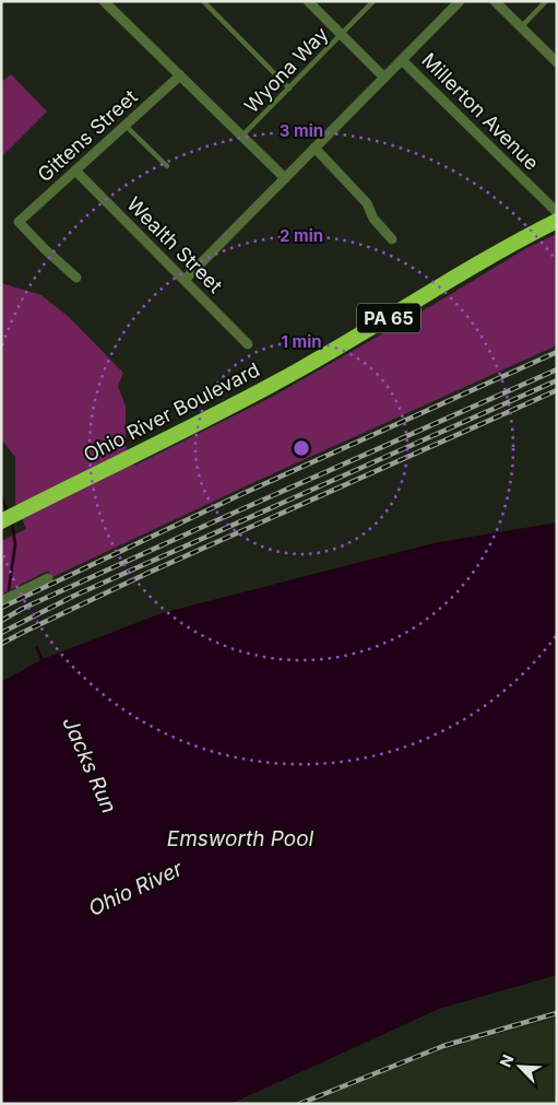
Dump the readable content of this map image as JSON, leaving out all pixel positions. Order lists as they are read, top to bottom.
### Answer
{
  "streets": {
    "highway": ["PA 65", "Ohio River Boulevard"],
    "street": ["Millerton Avenue", "Gittens Street", "Wealth Street"],
    "lane": ["Wyona Way"]
  },
  "crossings": [
    ["Gittens Street", "Wealth Street"]
  ],
  "water": ["Jacks Run", "Emsworth Pool", "Ohio River"],
  "north": "top left",
  "rings": ["3 min", "2 min", "1 min"]
}
